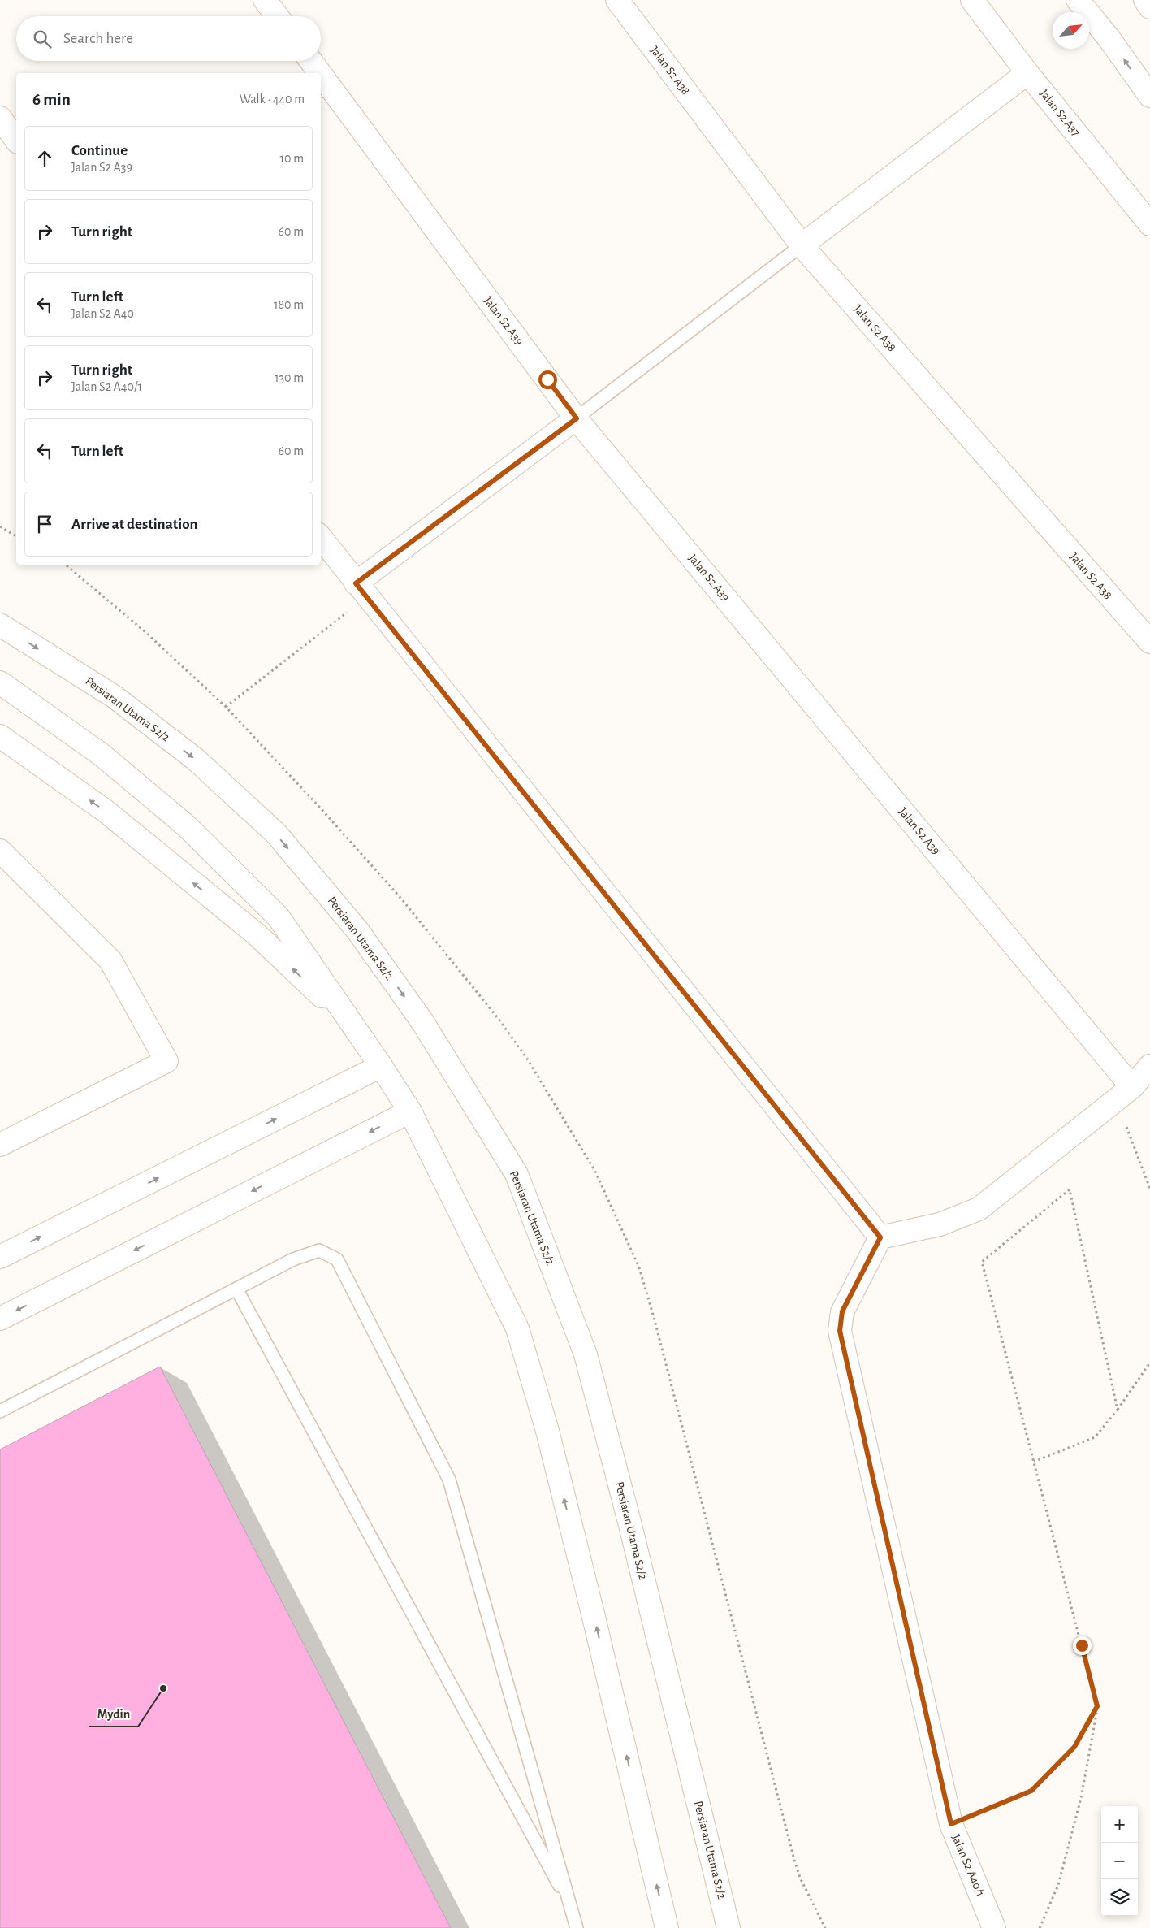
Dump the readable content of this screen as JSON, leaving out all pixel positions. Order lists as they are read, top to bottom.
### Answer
{
  "streets": {
    "street": [
      "Jalan S2 A38",
      "Jalan S2 A37",
      "Jalan S2 A39",
      "Persiaran Utama S2/2",
      "Jalan S2 A40/1"
    ]
  },
  "places": ["Mydin"],
  "north": "top right",
  "page": {
    "search": "Search here",
    "heading": ["6 min", "Walk · 440 m"],
    "list": [
      ["Continue", "Jalan S2 A39", "10 m"],
      ["Turn right", "60 m"],
      ["Turn left", "Jalan S2 A40", "180 m"],
      ["Turn right", "Jalan S2 A40/1", "130 m"],
      ["Turn left", "60 m"],
      "Arrive at destination"
    ],
    "map_buttons": ["+", "−"]
  }
}
